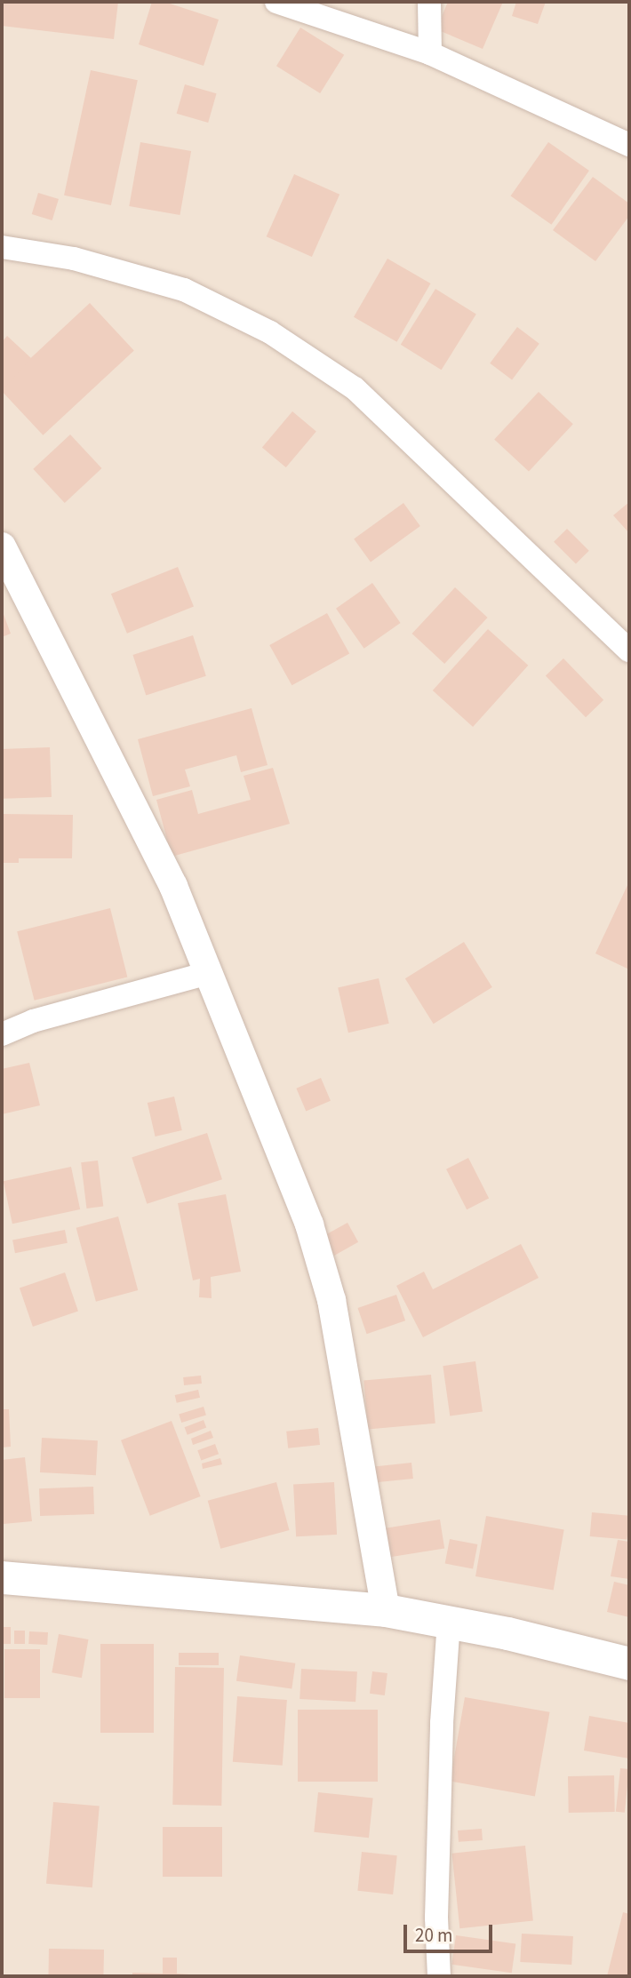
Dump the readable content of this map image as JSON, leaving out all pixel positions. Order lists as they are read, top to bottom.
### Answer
{
  "scale_bar": "20 m"
}
